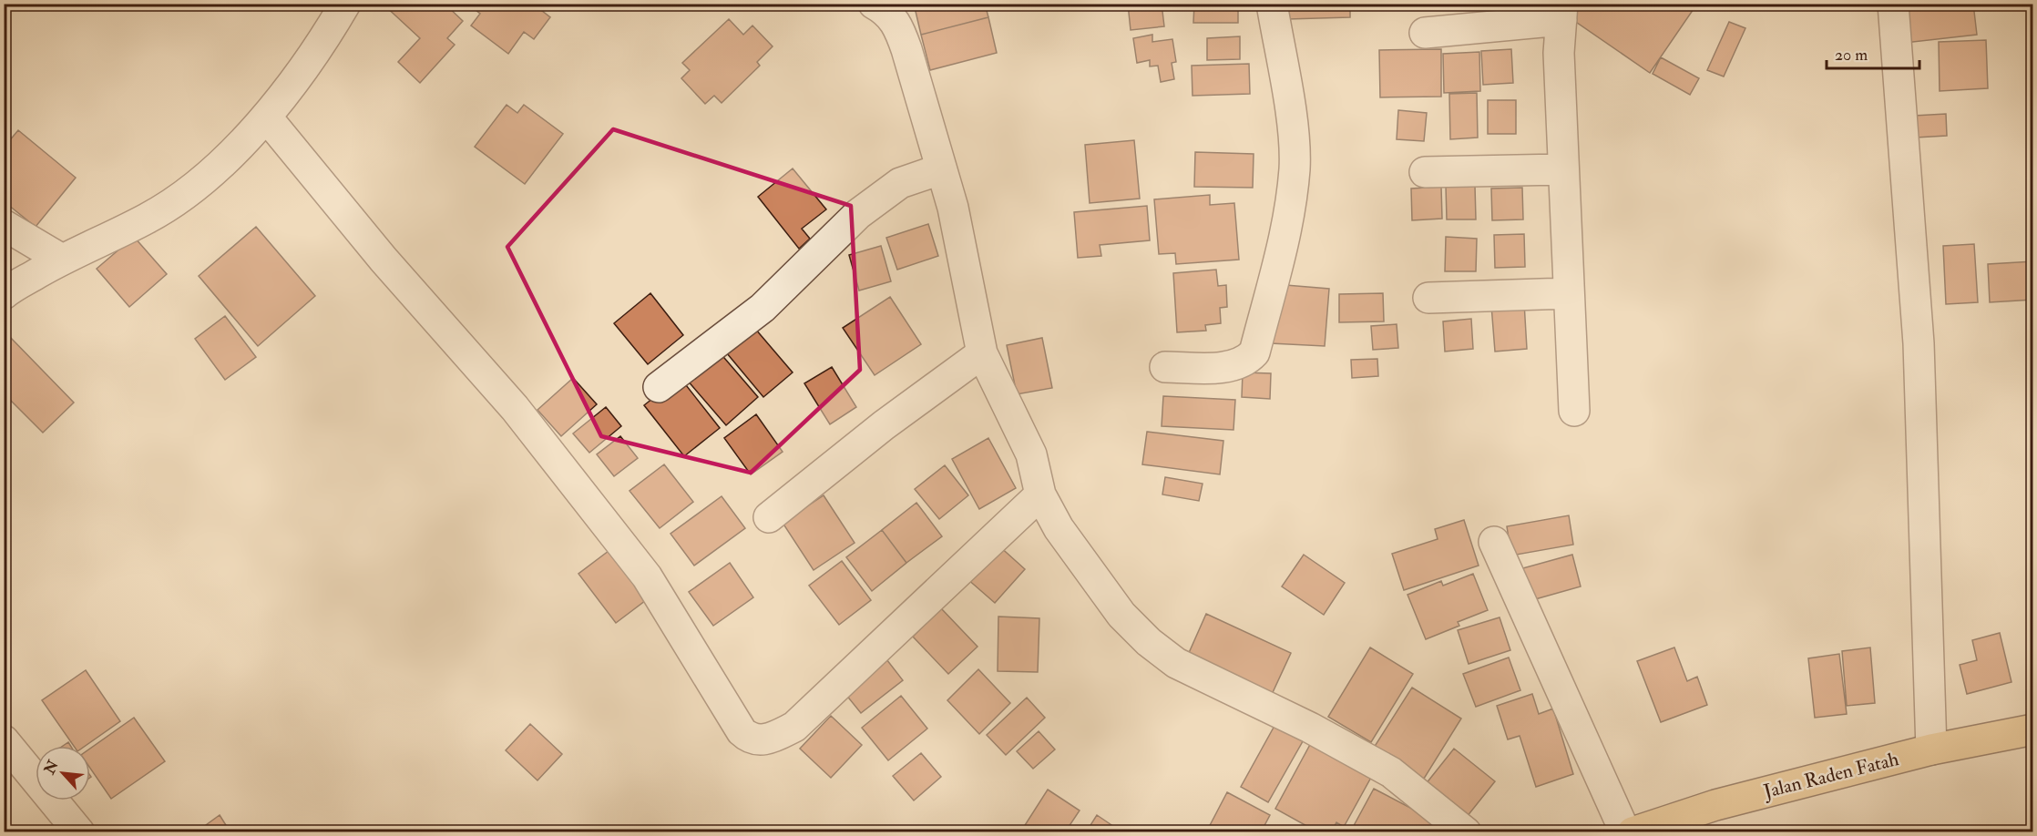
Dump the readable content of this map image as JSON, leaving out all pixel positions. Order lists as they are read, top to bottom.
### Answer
{
  "streets": {
    "highway": ["Jalan Raden Fatah"]
  },
  "scale_bar": "20 m",
  "north": "top left"
}
